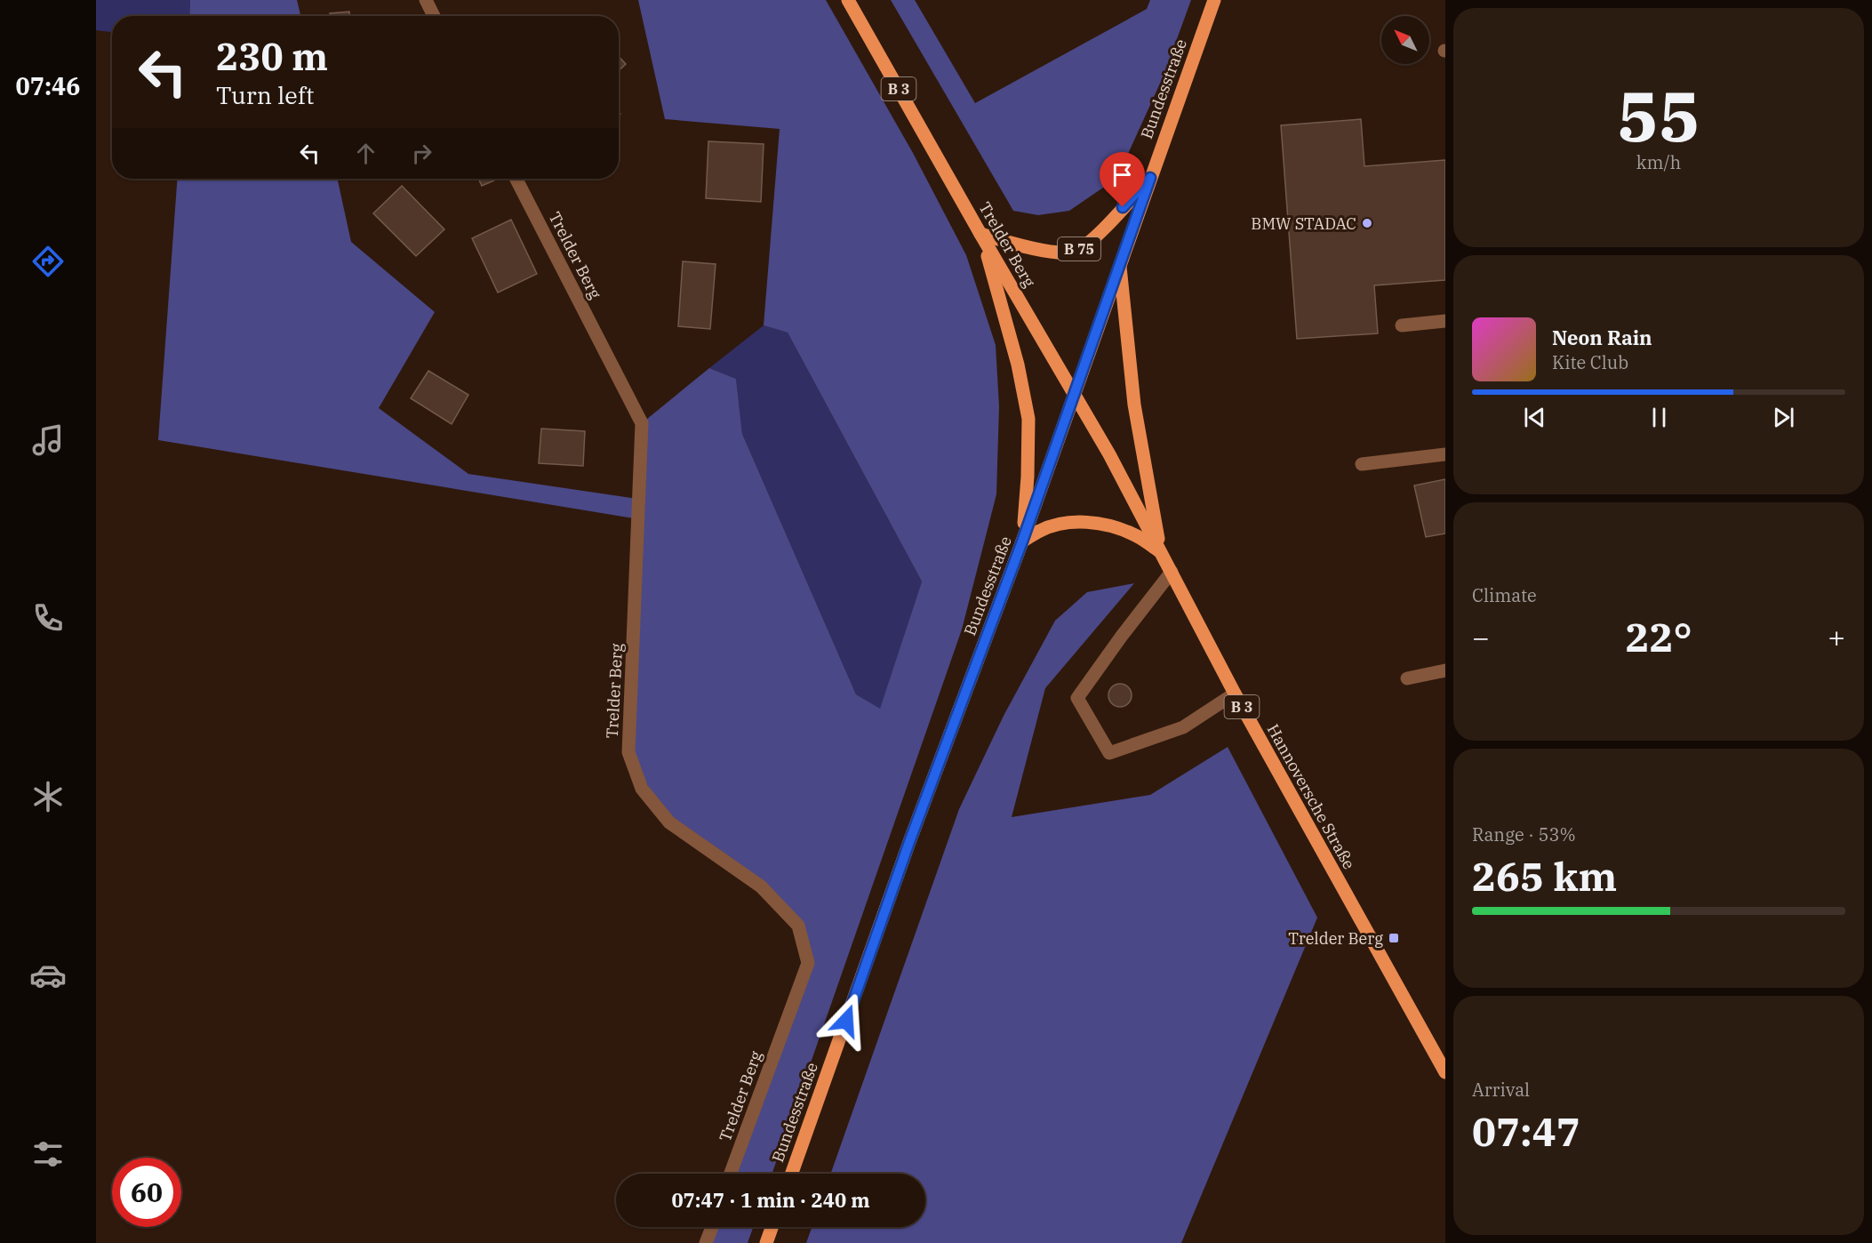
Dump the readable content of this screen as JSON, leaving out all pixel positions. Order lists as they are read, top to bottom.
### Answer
{
  "streets": {
    "main road": [
      "B 3",
      "Bundesstraße",
      "Trelder Berg",
      "B 75",
      "Hannoversche Straße"
    ]
  },
  "crossings": [
    ["B 3", "Bundesstraße"],
    ["B 3", "Trelder Berg"],
    ["B 3", "B 75"],
    ["B 3", "Hannoversche Straße"],
    ["Bundesstraße", "Trelder Berg"],
    ["Bundesstraße", "B 75"],
    ["Bundesstraße", "Hannoversche Straße"],
    ["Trelder Berg", "B 75"],
    ["Trelder Berg", "Hannoversche Straße"]
  ],
  "places": {
    "other": ["BMW STADAC"],
    "transit": ["Trelder Berg"]
  },
  "north": "top left",
  "page": {
    "tabs": "07:46",
    "tile": [
      ["55", "km/h"],
      "Climate",
      ["Range · 53%", "265 km"],
      ["Arrival", "07:47"]
    ],
    "turn": ["230 m", "Turn left"],
    "song": ["Neon Rain", "Kite Club"],
    "heat": ["−", "22°", "+"],
    "limit": "60",
    "trip": "07:47 · 1 min · 240 m"
  }
}
